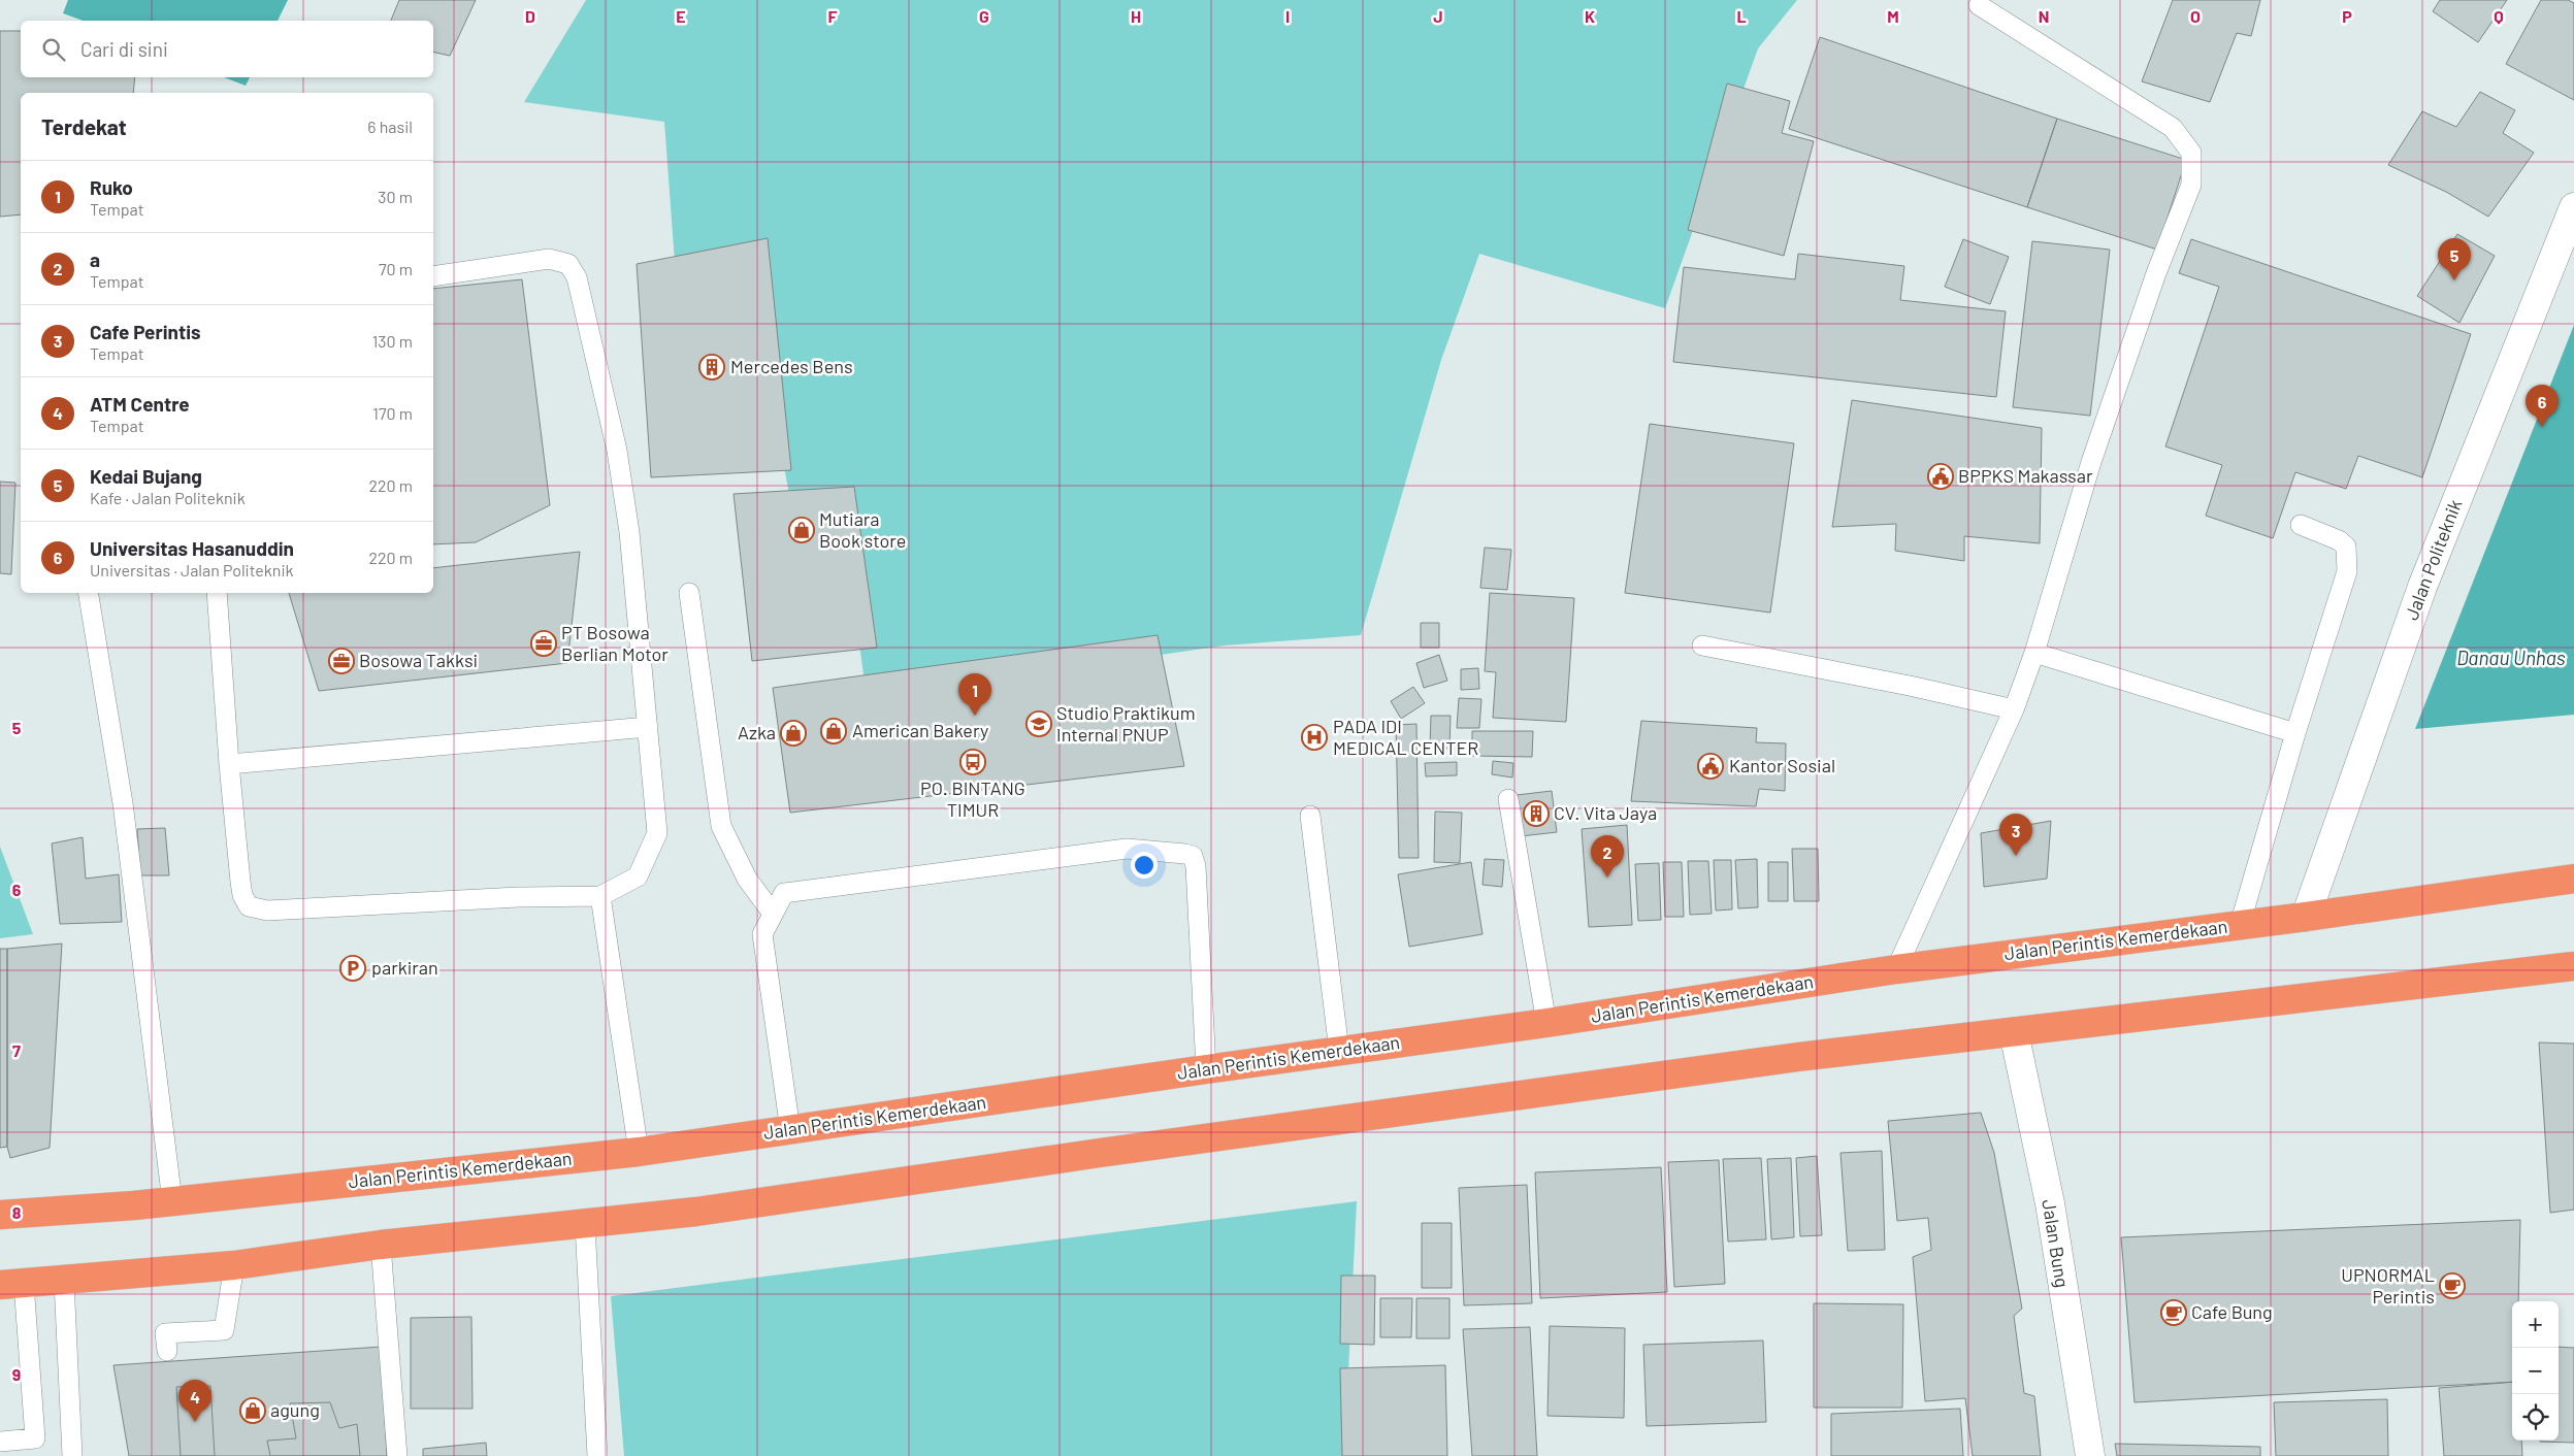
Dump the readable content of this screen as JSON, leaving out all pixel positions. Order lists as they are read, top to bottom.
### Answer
{
  "streets": {
    "highway": ["Jalan Perintis Kemerdekaan"],
    "street": ["Jalan Politeknik", "Jalan Bung"]
  },
  "crossings": [
    ["Jalan Politeknik", "Jalan Perintis Kemerdekaan"]
  ],
  "water": ["Danau Unhas"],
  "places": {
    "building": ["Mercedes Bens", "CV. Vita Jaya"],
    "public building": ["BPPKS Makassar", "Kantor Sosial"],
    "shop": [
      "Mutiara Book store",
      "American Bakery",
      "Azka",
      "agung"
    ],
    "office": ["PT Bosowa Berlian Motor", "Bosowa Takksi"],
    "school or university": ["Studio Praktikum Internal PNUP"],
    "hospital": ["PADA IDI MEDICAL CENTER"],
    "bus stop": ["PO. BINTANG TIMUR"],
    "parking": ["parkiran"],
    "cafe": ["UPNORMAL Perintis", "Cafe Bung"]
  },
  "page": {
    "search": "Cari di sini",
    "heading": ["Terdekat", "6 hasil"],
    "list": [
      {
        "mark": "1",
        "name": "Ruko",
        "note": "Tempat",
        "value": "30 m"
      },
      {
        "mark": "2",
        "name": "a",
        "note": "Tempat",
        "value": "70 m"
      },
      {
        "mark": "3",
        "name": "Cafe Perintis",
        "note": "Tempat",
        "value": "130 m"
      },
      {
        "mark": "4",
        "name": "ATM Centre",
        "note": "Tempat",
        "value": "170 m"
      },
      {
        "mark": "5",
        "name": "Kedai Bujang",
        "note": "Kafe · Jalan Politeknik",
        "value": "220 m"
      },
      {
        "mark": "6",
        "name": "Universitas Hasanuddin",
        "note": "Universitas · Jalan Politeknik",
        "value": "220 m"
      }
    ],
    "pins": [
      "5",
      "6",
      "1",
      "3",
      "2",
      "4"
    ],
    "map_buttons": ["+", "−"]
  },
  "grid": {
    "columns": [
      "D",
      "E",
      "F",
      "G",
      "H",
      "I",
      "J",
      "K",
      "L",
      "M",
      "N",
      "O",
      "P",
      "Q"
    ],
    "rows": [
      "5",
      "6",
      "7",
      "8",
      "9"
    ]
  }
}
